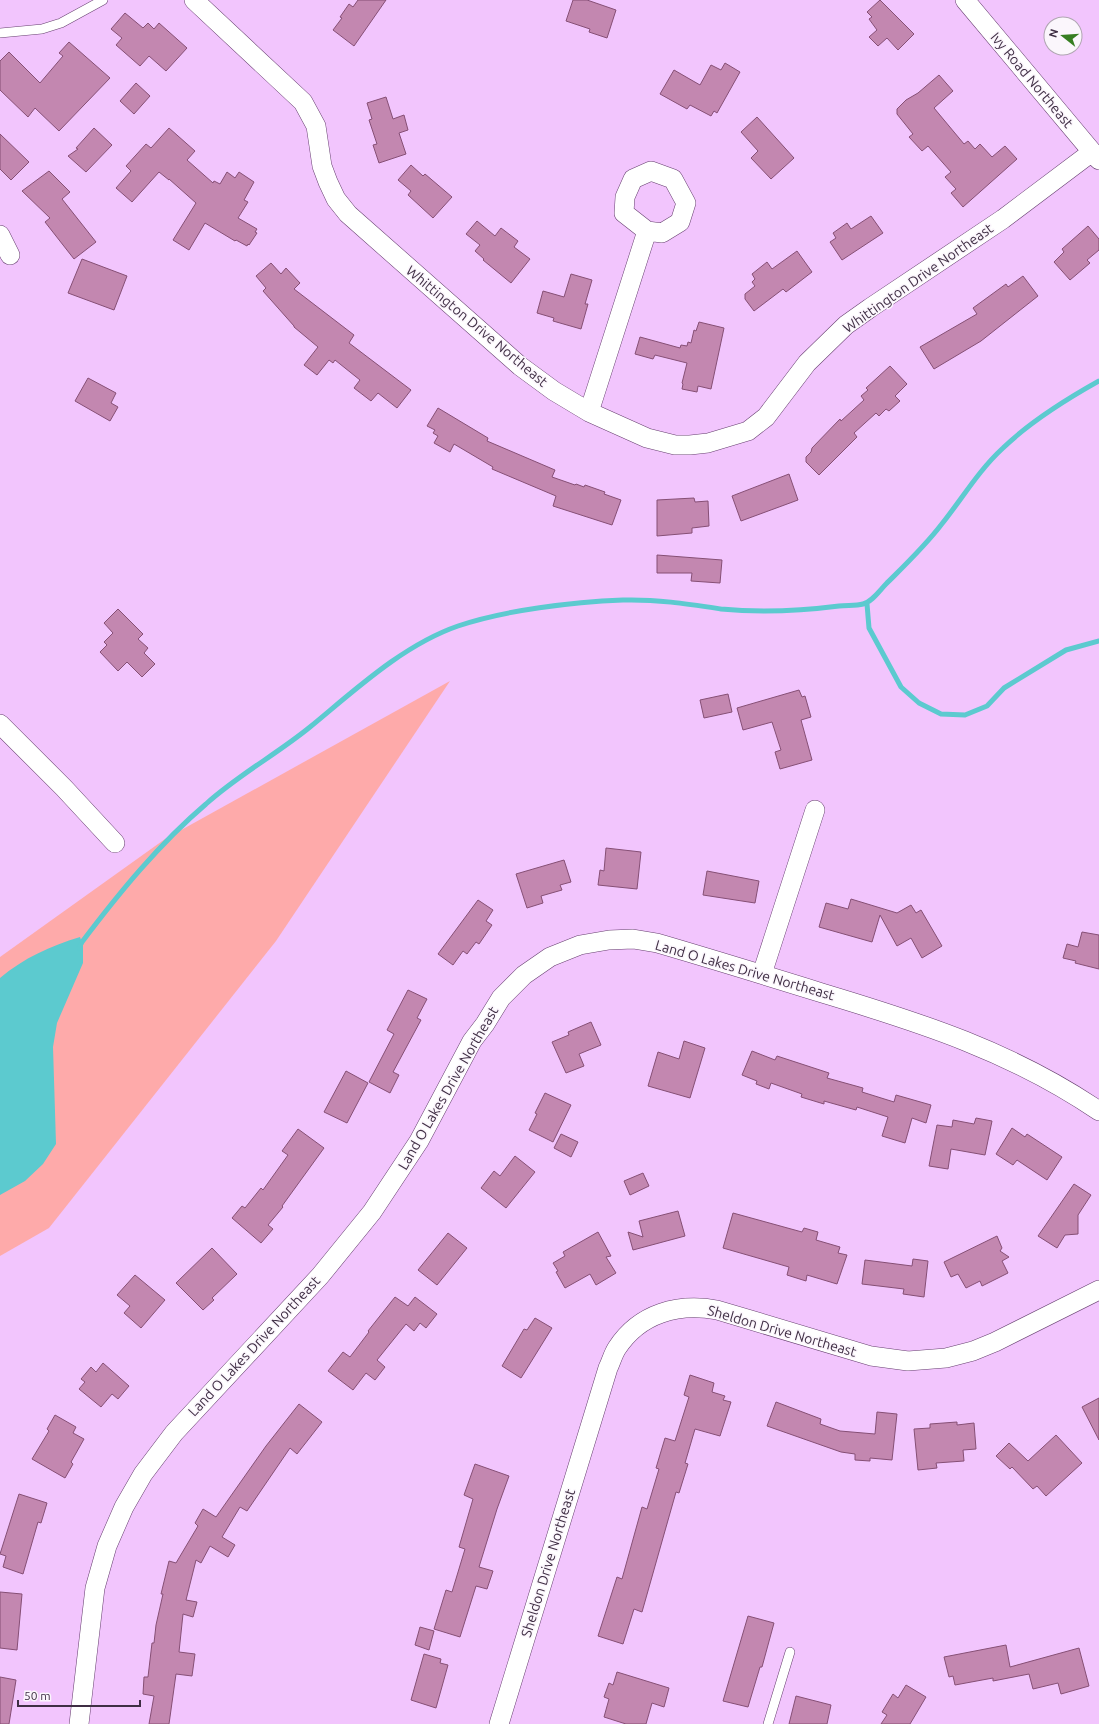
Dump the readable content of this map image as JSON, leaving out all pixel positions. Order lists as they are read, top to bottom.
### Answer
{
  "streets": {
    "street": [
      "Ivy Road Northeast",
      "Whittington Drive Northeast",
      "Land O Lakes Drive Northeast",
      "Sheldon Drive Northeast"
    ]
  },
  "crossings": [
    ["Ivy Road Northeast", "Whittington Drive Northeast"]
  ],
  "scale_bar": "50 m",
  "north": "left"
}
